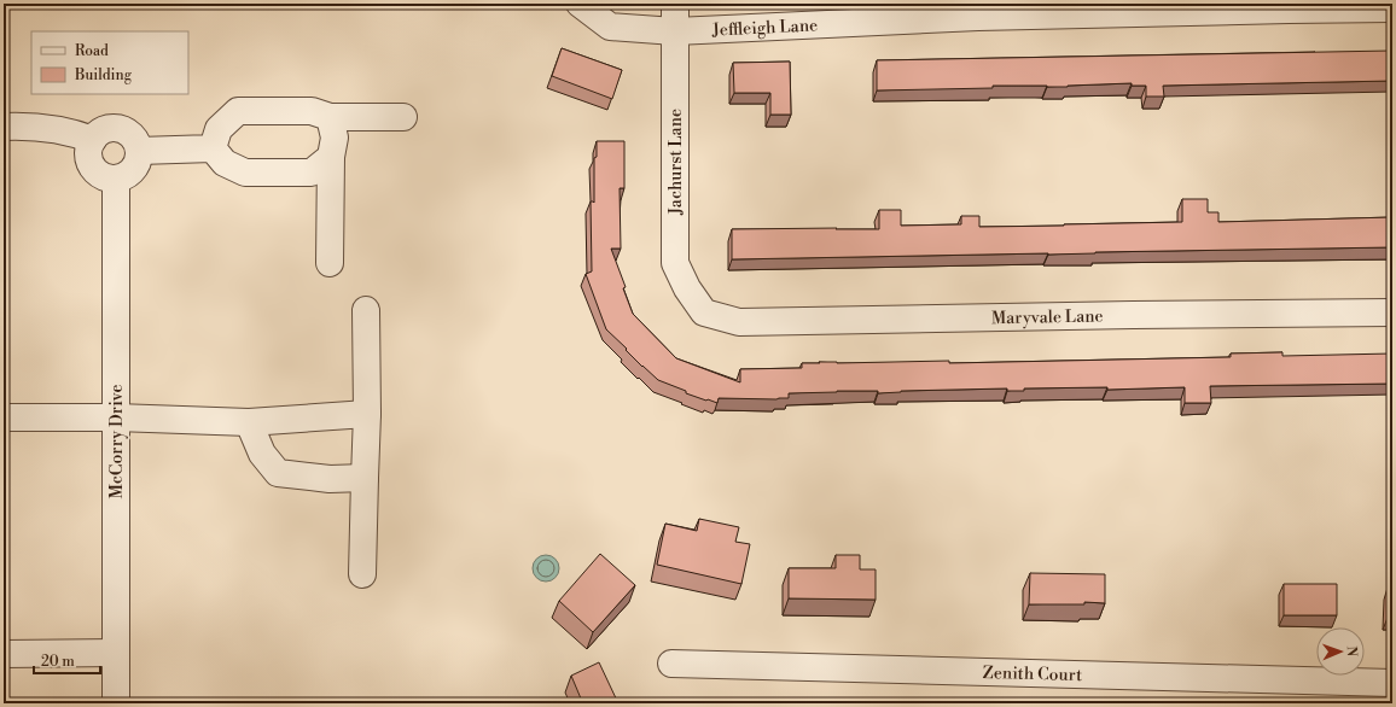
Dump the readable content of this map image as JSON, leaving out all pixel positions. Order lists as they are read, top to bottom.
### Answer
{
  "streets": {
    "street": [
      "Jeffleigh Lane",
      "Jachurst Lane",
      "Maryvale Lane",
      "McCorry Drive",
      "Zenith Court"
    ]
  },
  "crossings": [
    ["Jeffleigh Lane", "Jachurst Lane"],
    ["Jachurst Lane", "Maryvale Lane"]
  ],
  "legend": ["Road", "Building"],
  "scale_bar": "20 m",
  "north": "right"
}
